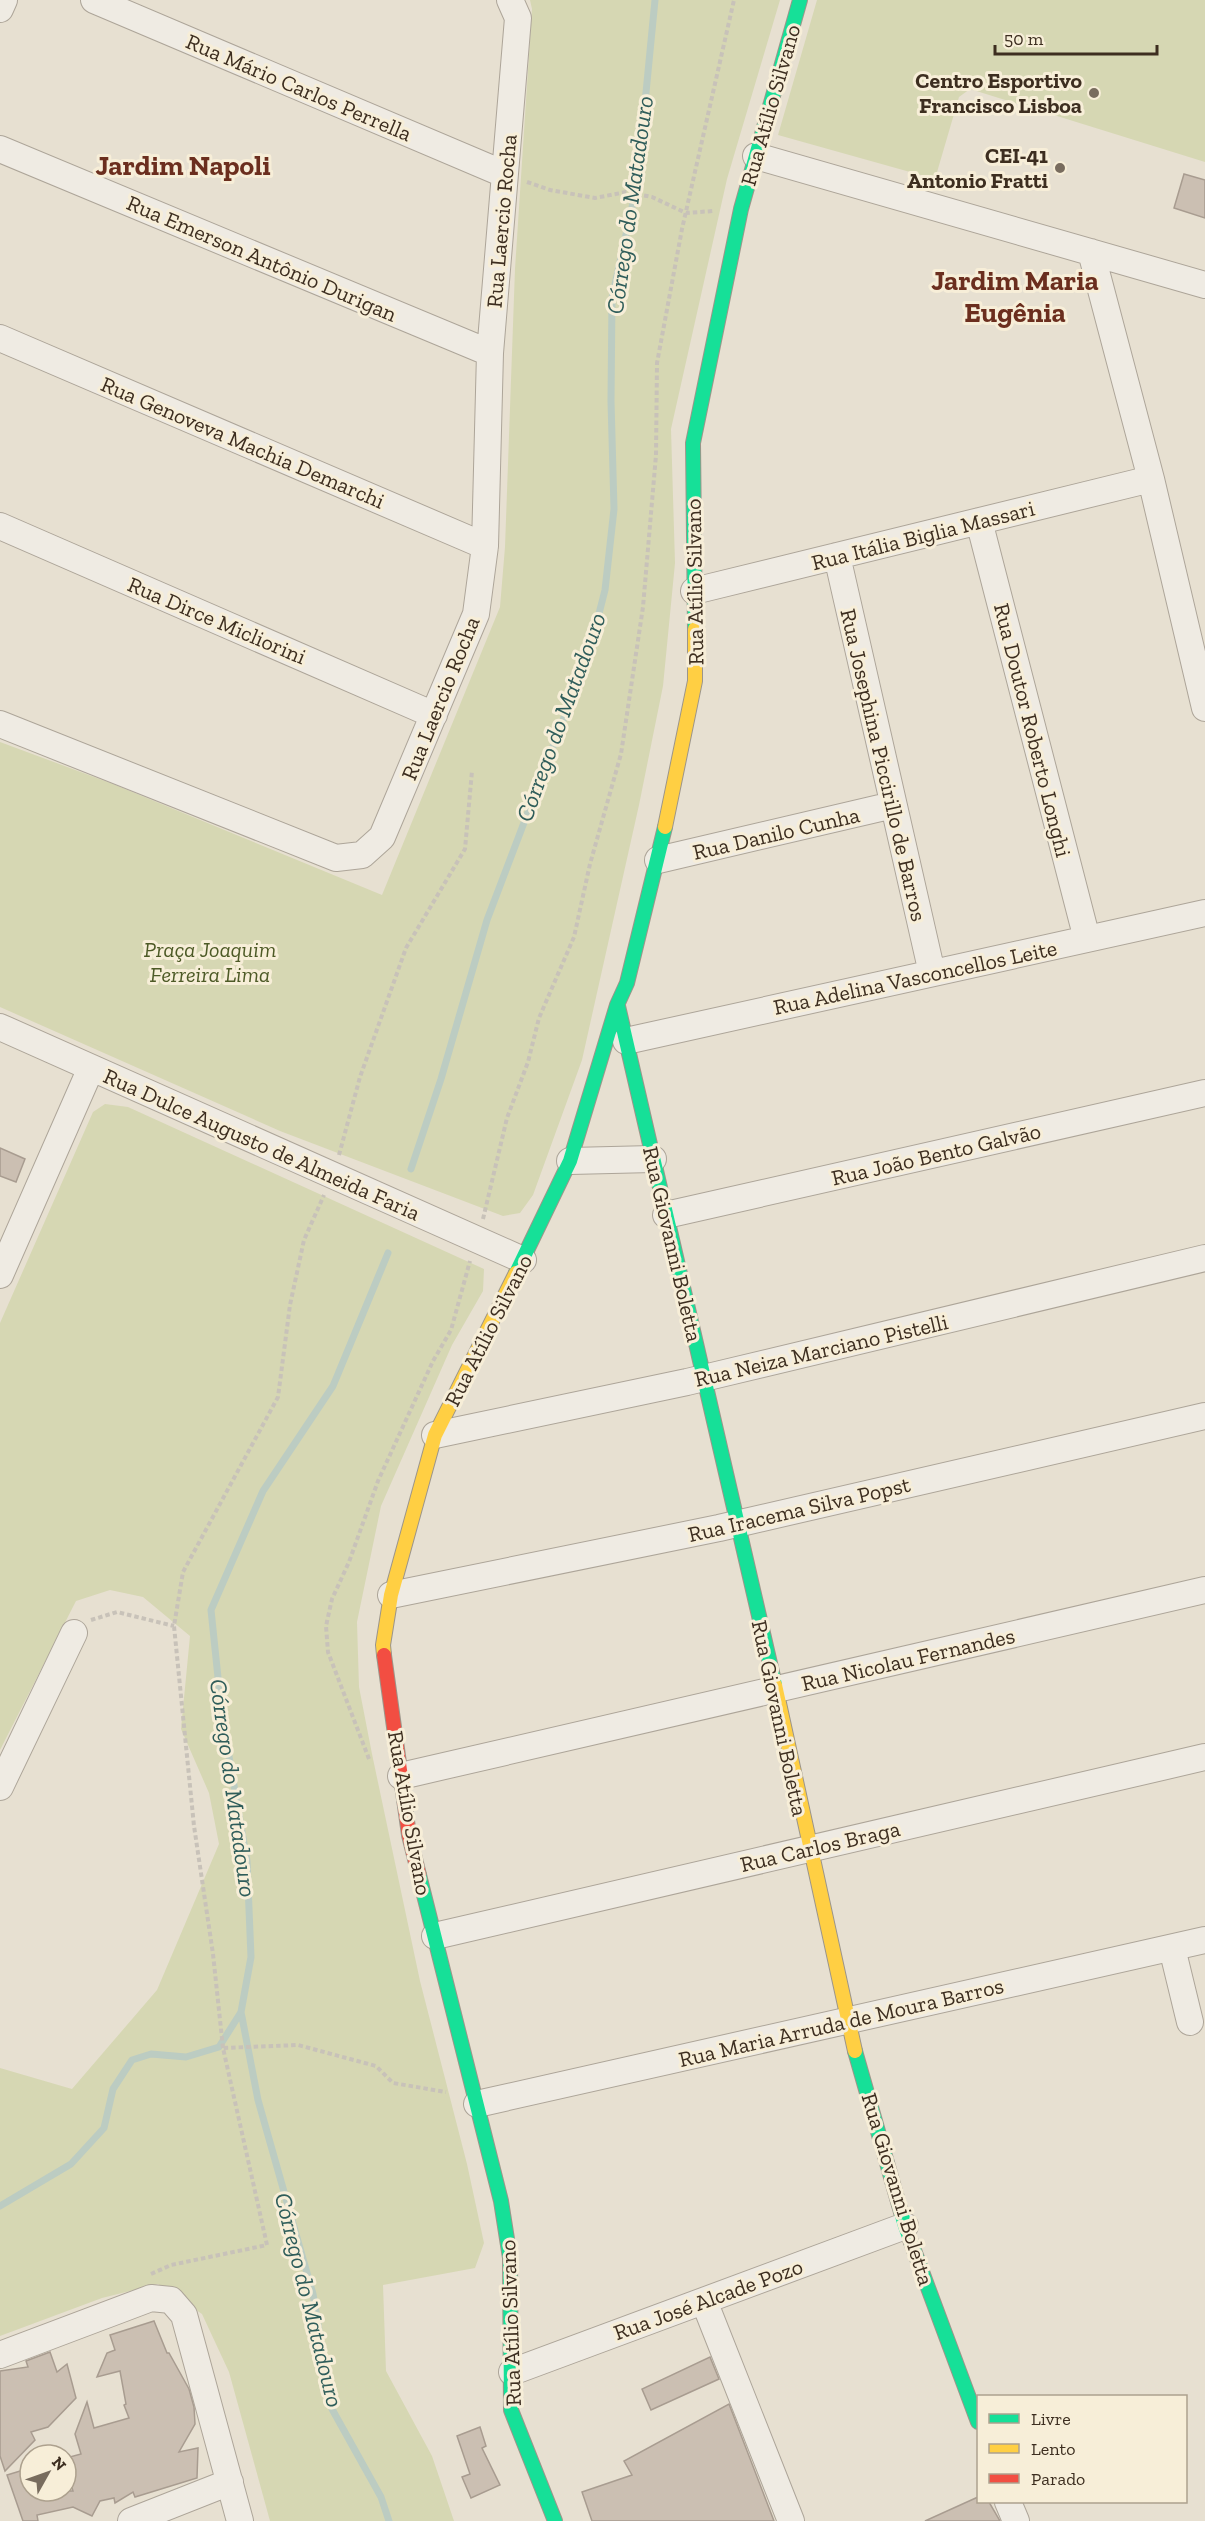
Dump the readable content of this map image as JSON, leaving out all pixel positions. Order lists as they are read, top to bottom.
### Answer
{
  "streets": {
    "street": [
      "Rua Mário Carlos Perrella",
      "Rua Atílio Silvano",
      "Rua Laercio Rocha",
      "Rua Emerson Antônio Durigan",
      "Rua Genoveva Machia Demarchi",
      "Rua Itália Biglia Massari",
      "Rua Dirce Micliorini",
      "Rua Doutor Roberto Longhi",
      "Rua Josephina Piccirillo de Barros",
      "Rua Danilo Cunha",
      "Rua Adelina Vasconcellos Leite",
      "Rua Dulce Augusto de Almeida Faria",
      "Rua João Bento Galvão",
      "Rua Giovanni Boletta",
      "Rua Neiza Marciano Pistelli",
      "Rua Iracema Silva Popst",
      "Rua Nicolau Fernandes",
      "Rua Carlos Braga",
      "Rua Maria Arruda de Moura Barros",
      "Rua José Alcade Pozo"
    ]
  },
  "crossings": [
    ["Rua Mário Carlos Perrella", "Rua Laercio Rocha"],
    ["Rua Atílio Silvano", "Rua Itália Biglia Massari"],
    ["Rua Atílio Silvano", "Rua Danilo Cunha"],
    ["Rua Atílio Silvano", "Rua Dulce Augusto de Almeida Faria"],
    ["Rua Atílio Silvano", "Rua Giovanni Boletta"],
    ["Rua Atílio Silvano", "Rua Neiza Marciano Pistelli"],
    ["Rua Atílio Silvano", "Rua Iracema Silva Popst"],
    ["Rua Atílio Silvano", "Rua Nicolau Fernandes"],
    ["Rua Atílio Silvano", "Rua Carlos Braga"],
    ["Rua Atílio Silvano", "Rua Maria Arruda de Moura Barros"],
    ["Rua Atílio Silvano", "Rua José Alcade Pozo"],
    ["Rua Laercio Rocha", "Rua Emerson Antônio Durigan"],
    ["Rua Laercio Rocha", "Rua Genoveva Machia Demarchi"],
    ["Rua Laercio Rocha", "Rua Dirce Micliorini"],
    ["Rua Itália Biglia Massari", "Rua Doutor Roberto Longhi"],
    ["Rua Itália Biglia Massari", "Rua Josephina Piccirillo de Barros"],
    ["Rua Doutor Roberto Longhi", "Rua Adelina Vasconcellos Leite"],
    ["Rua Josephina Piccirillo de Barros", "Rua Danilo Cunha"],
    ["Rua Josephina Piccirillo de Barros", "Rua Adelina Vasconcellos Leite"],
    ["Rua Adelina Vasconcellos Leite", "Rua Giovanni Boletta"],
    ["Rua João Bento Galvão", "Rua Giovanni Boletta"],
    ["Rua Giovanni Boletta", "Rua Neiza Marciano Pistelli"],
    ["Rua Giovanni Boletta", "Rua Iracema Silva Popst"],
    ["Rua Giovanni Boletta", "Rua Nicolau Fernandes"],
    ["Rua Giovanni Boletta", "Rua Carlos Braga"],
    ["Rua Giovanni Boletta", "Rua Maria Arruda de Moura Barros"],
    ["Rua Giovanni Boletta", "Rua José Alcade Pozo"]
  ],
  "districts": ["Jardim Napoli", "Jardim Maria Eugênia"],
  "water": ["Córrego do Matadouro"],
  "parks": ["Praça Joaquim Ferreira Lima"],
  "places": ["Centro Esportivo Francisco Lisboa", "CEI-41 Antonio Fratti"],
  "legend": ["Livre", "Lento", "Parado"],
  "scale_bar": "50 m",
  "north": "top right"
}
